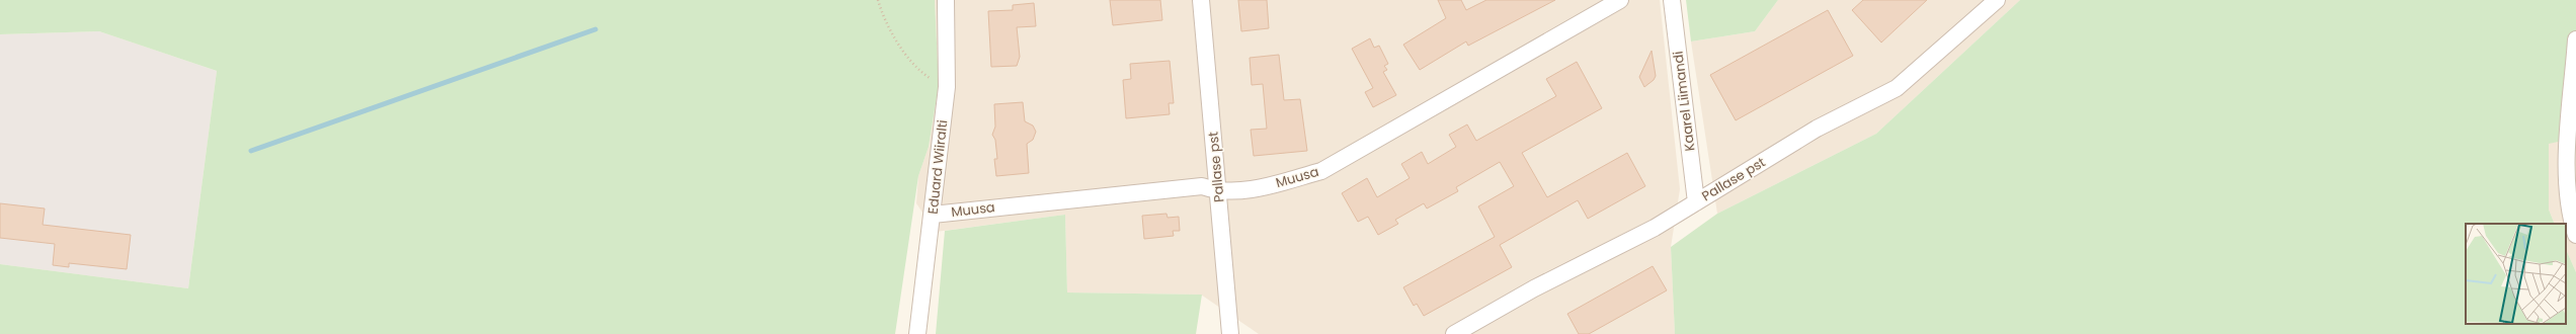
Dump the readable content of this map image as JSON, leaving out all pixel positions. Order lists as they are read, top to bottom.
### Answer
{
  "streets": {
    "street": [
      "Kaarel Liimandi",
      "Eduard Wiiralti",
      "Pallase pst",
      "Muusa"
    ]
  },
  "crossings": [
    ["Kaarel Liimandi", "Pallase pst"],
    ["Eduard Wiiralti", "Muusa"],
    ["Pallase pst", "Muusa"]
  ]
}
